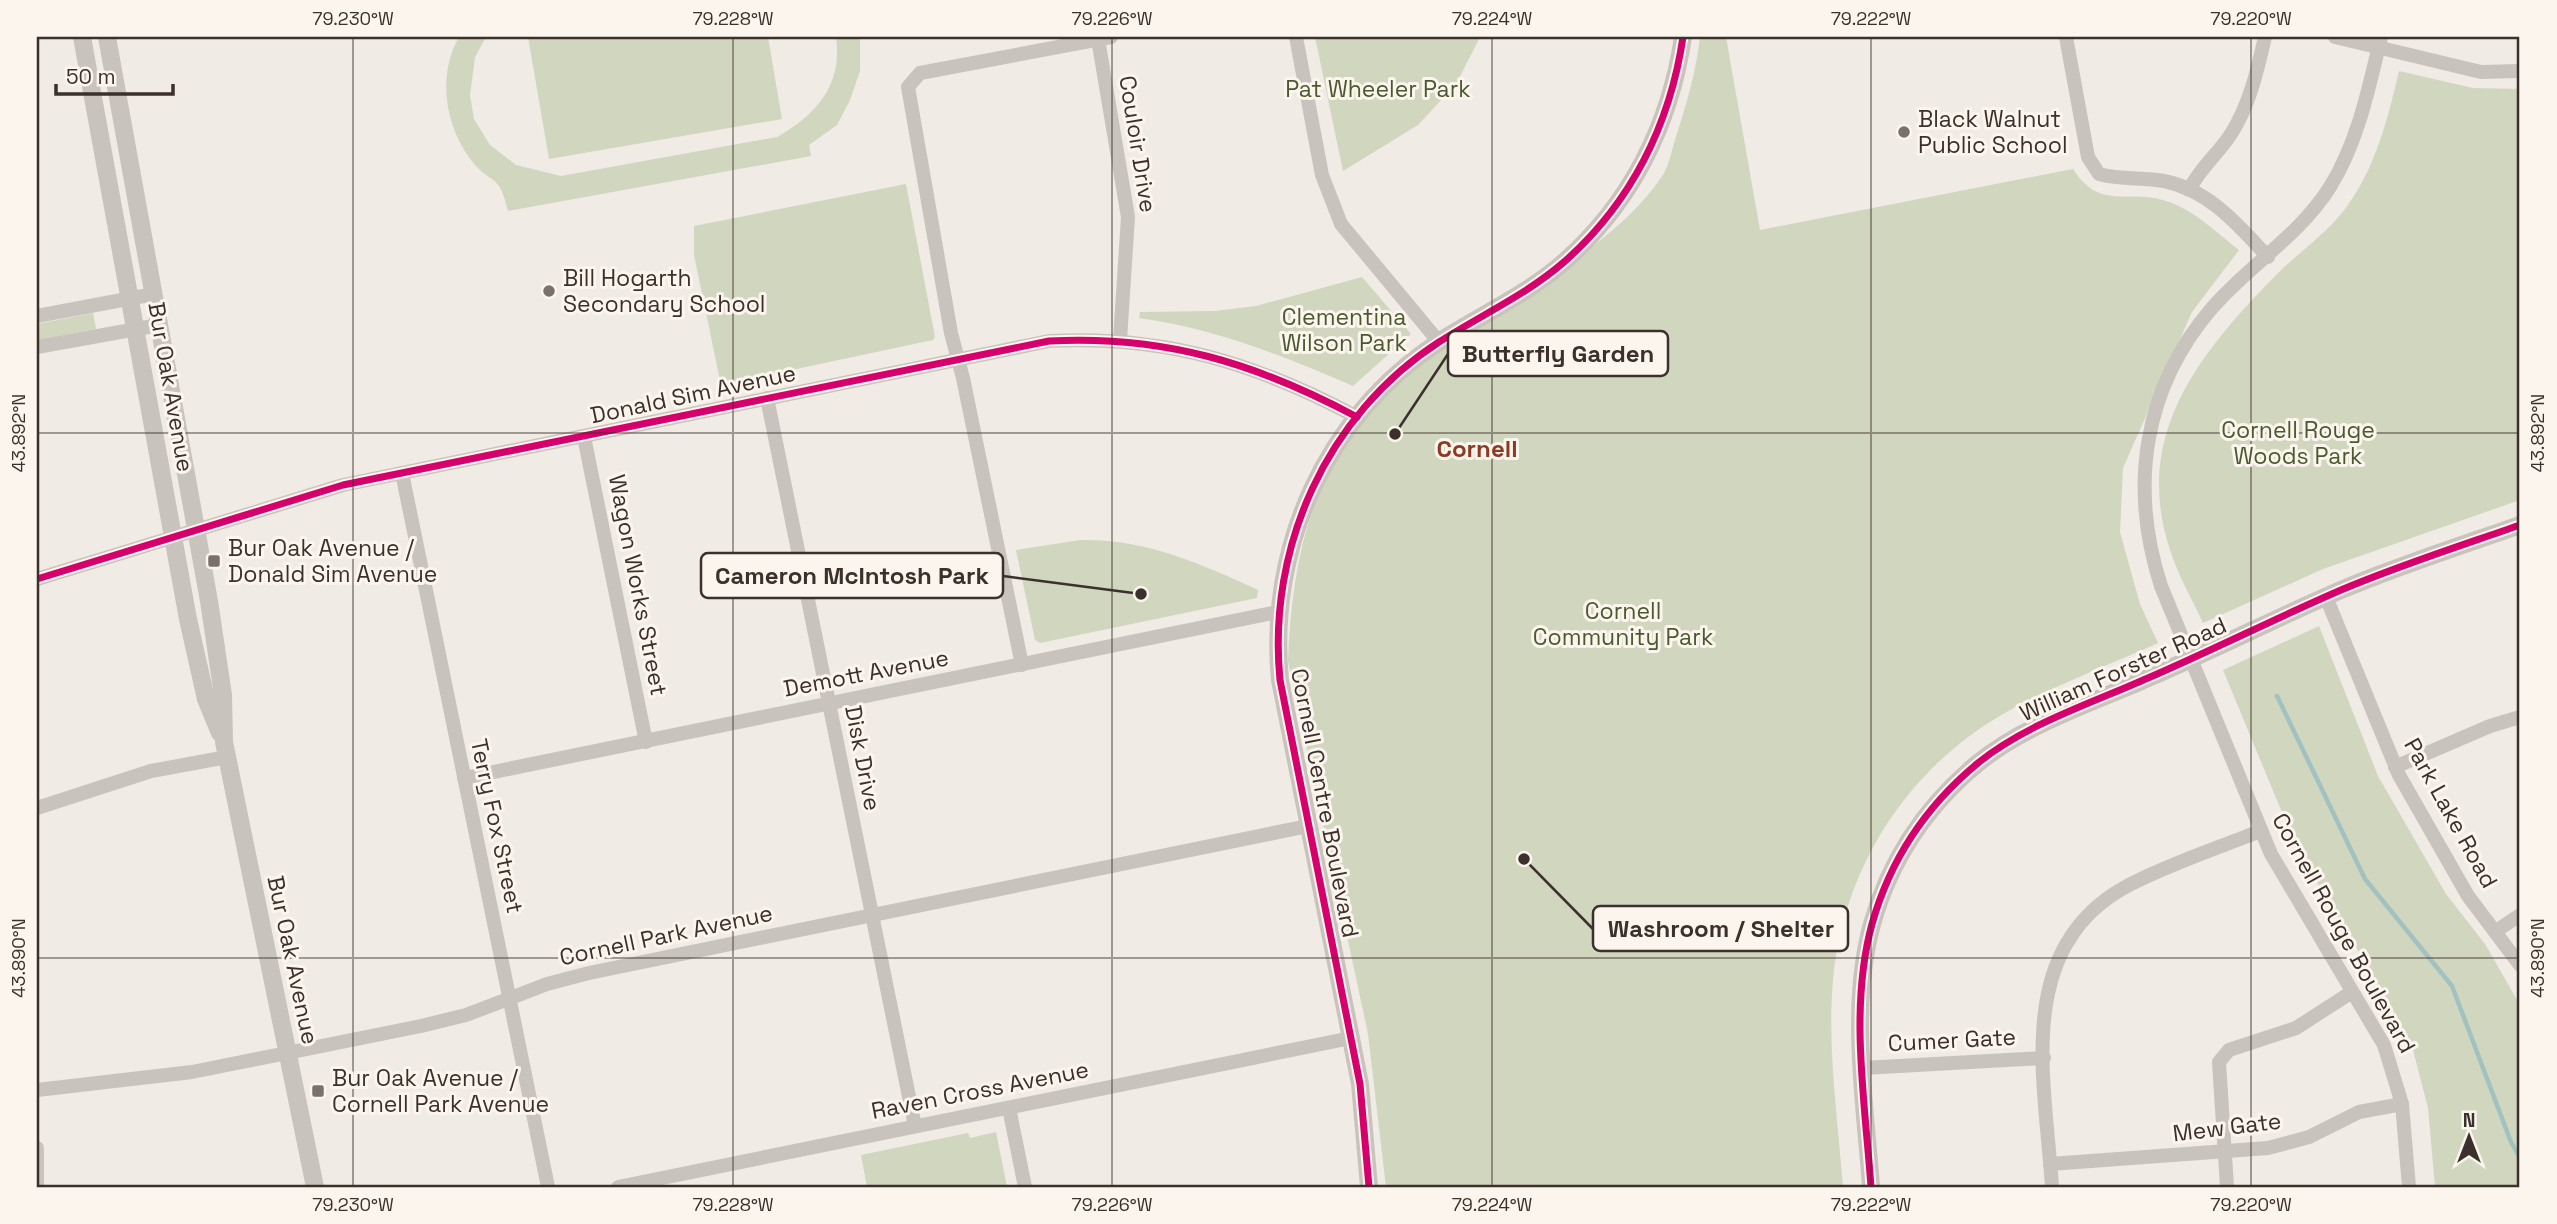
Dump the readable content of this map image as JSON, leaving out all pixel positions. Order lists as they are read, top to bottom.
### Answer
{
  "streets": {
    "street": [
      "Couloir Drive",
      "Bur Oak Avenue",
      "Donald Sim Avenue",
      "Wagon Works Street",
      "William Forster Road",
      "Demott Avenue",
      "Disk Drive",
      "Cornell Centre Boulevard",
      "Park Lake Road",
      "Terry Fox Street",
      "Cornell Rouge Boulevard",
      "Cornell Park Avenue",
      "Cumer Gate",
      "Raven Cross Avenue",
      "Mew Gate"
    ]
  },
  "crossings": [
    ["Couloir Drive", "Donald Sim Avenue"],
    ["Bur Oak Avenue", "Donald Sim Avenue"],
    ["Bur Oak Avenue", "Cornell Park Avenue"],
    ["Donald Sim Avenue", "Wagon Works Street"],
    ["Donald Sim Avenue", "Disk Drive"],
    ["Donald Sim Avenue", "Cornell Centre Boulevard"],
    ["Donald Sim Avenue", "Terry Fox Street"],
    ["Wagon Works Street", "Demott Avenue"],
    ["William Forster Road", "Park Lake Road"],
    ["William Forster Road", "Cornell Rouge Boulevard"],
    ["William Forster Road", "Cumer Gate"],
    ["Demott Avenue", "Disk Drive"],
    ["Demott Avenue", "Cornell Centre Boulevard"],
    ["Demott Avenue", "Terry Fox Street"],
    ["Disk Drive", "Cornell Park Avenue"],
    ["Disk Drive", "Raven Cross Avenue"],
    ["Cornell Centre Boulevard", "Cornell Park Avenue"],
    ["Cornell Centre Boulevard", "Raven Cross Avenue"],
    ["Terry Fox Street", "Cornell Park Avenue"],
    ["Cornell Rouge Boulevard", "Mew Gate"]
  ],
  "districts": ["Cornell"],
  "parks": [
    "Pat Wheeler Park",
    "Clementina Wilson Park",
    "Cornell Rouge Woods Park",
    "Cornell Community Park"
  ],
  "places": {
    "other": [
      "Black Walnut Public School",
      "Bill Hogarth Secondary School",
      "Butterfly Garden",
      "Cameron McIntosh Park",
      "Washroom / Shelter"
    ],
    "transit": ["Bur Oak Avenue / Donald Sim Avenue", "Bur Oak Avenue / Cornell Park Avenue"]
  },
  "scale_bar": "50 m",
  "north": "top",
  "coordinates": [
    "79.230°W",
    "79.228°W",
    "79.226°W",
    "79.224°W",
    "79.222°W",
    "79.220°W",
    "43.892°N",
    "43.890°N"
  ]
}
